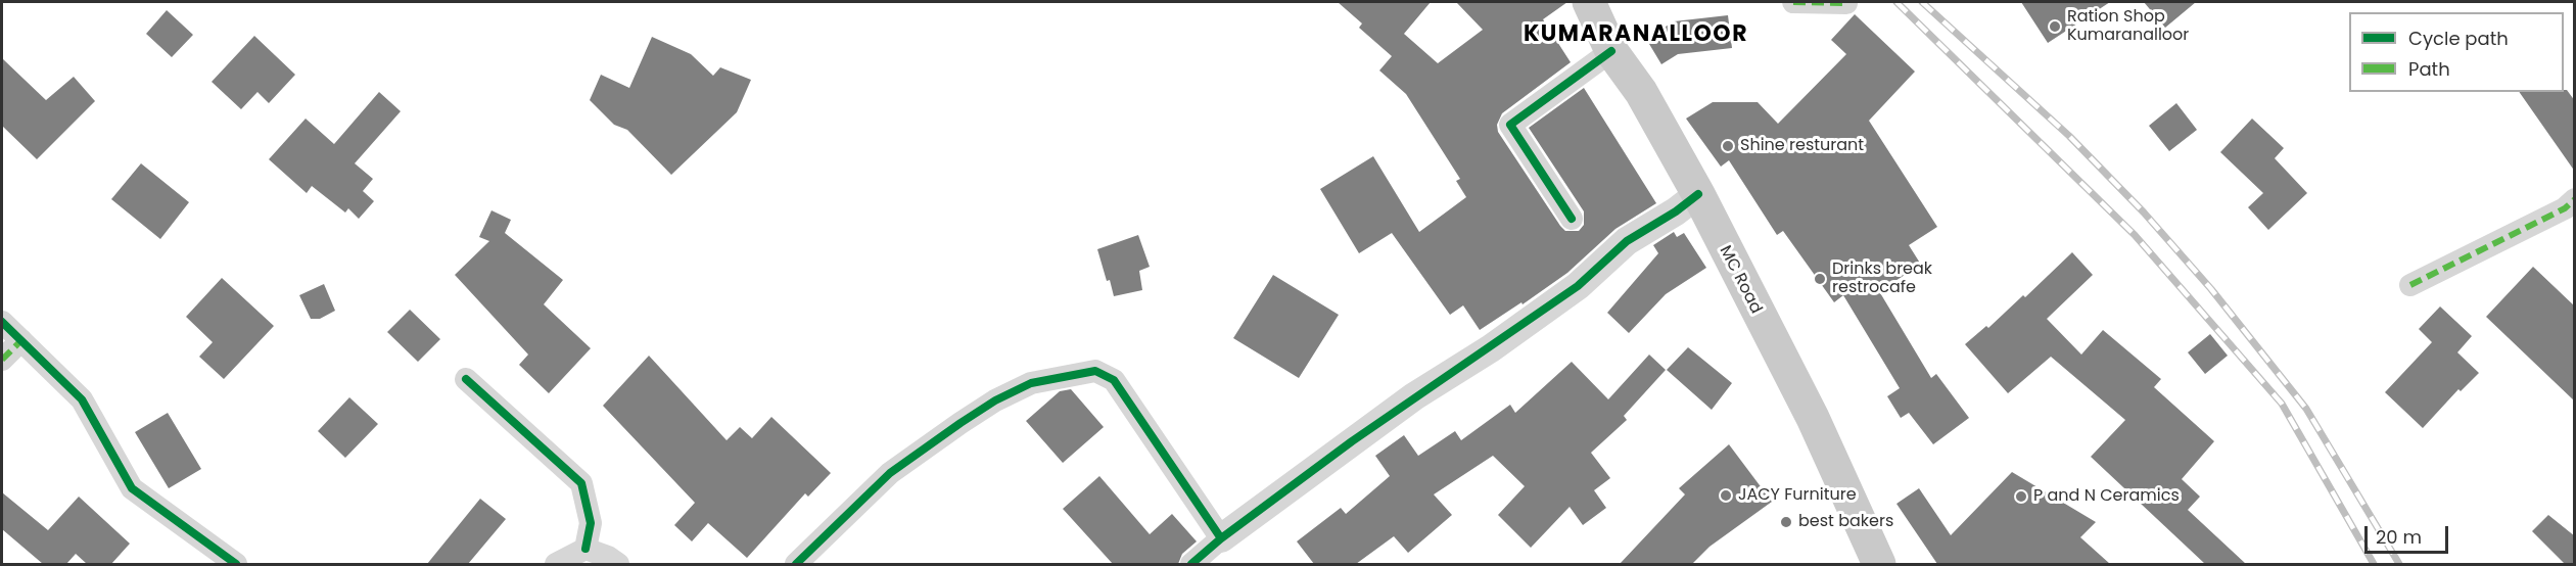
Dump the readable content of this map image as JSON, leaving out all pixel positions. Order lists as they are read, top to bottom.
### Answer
{
  "streets": {
    "main road": ["MC Road"]
  },
  "districts": ["KUMARANALLOOR"],
  "places": [
    "Ration Shop Kumaranalloor",
    "Shine resturant",
    "Drinks break restrocafe",
    "JACY Furniture",
    "P and N Ceramics",
    "best bakers"
  ],
  "legend": ["Cycle path", "Path"],
  "scale_bar": "20 m"
}
